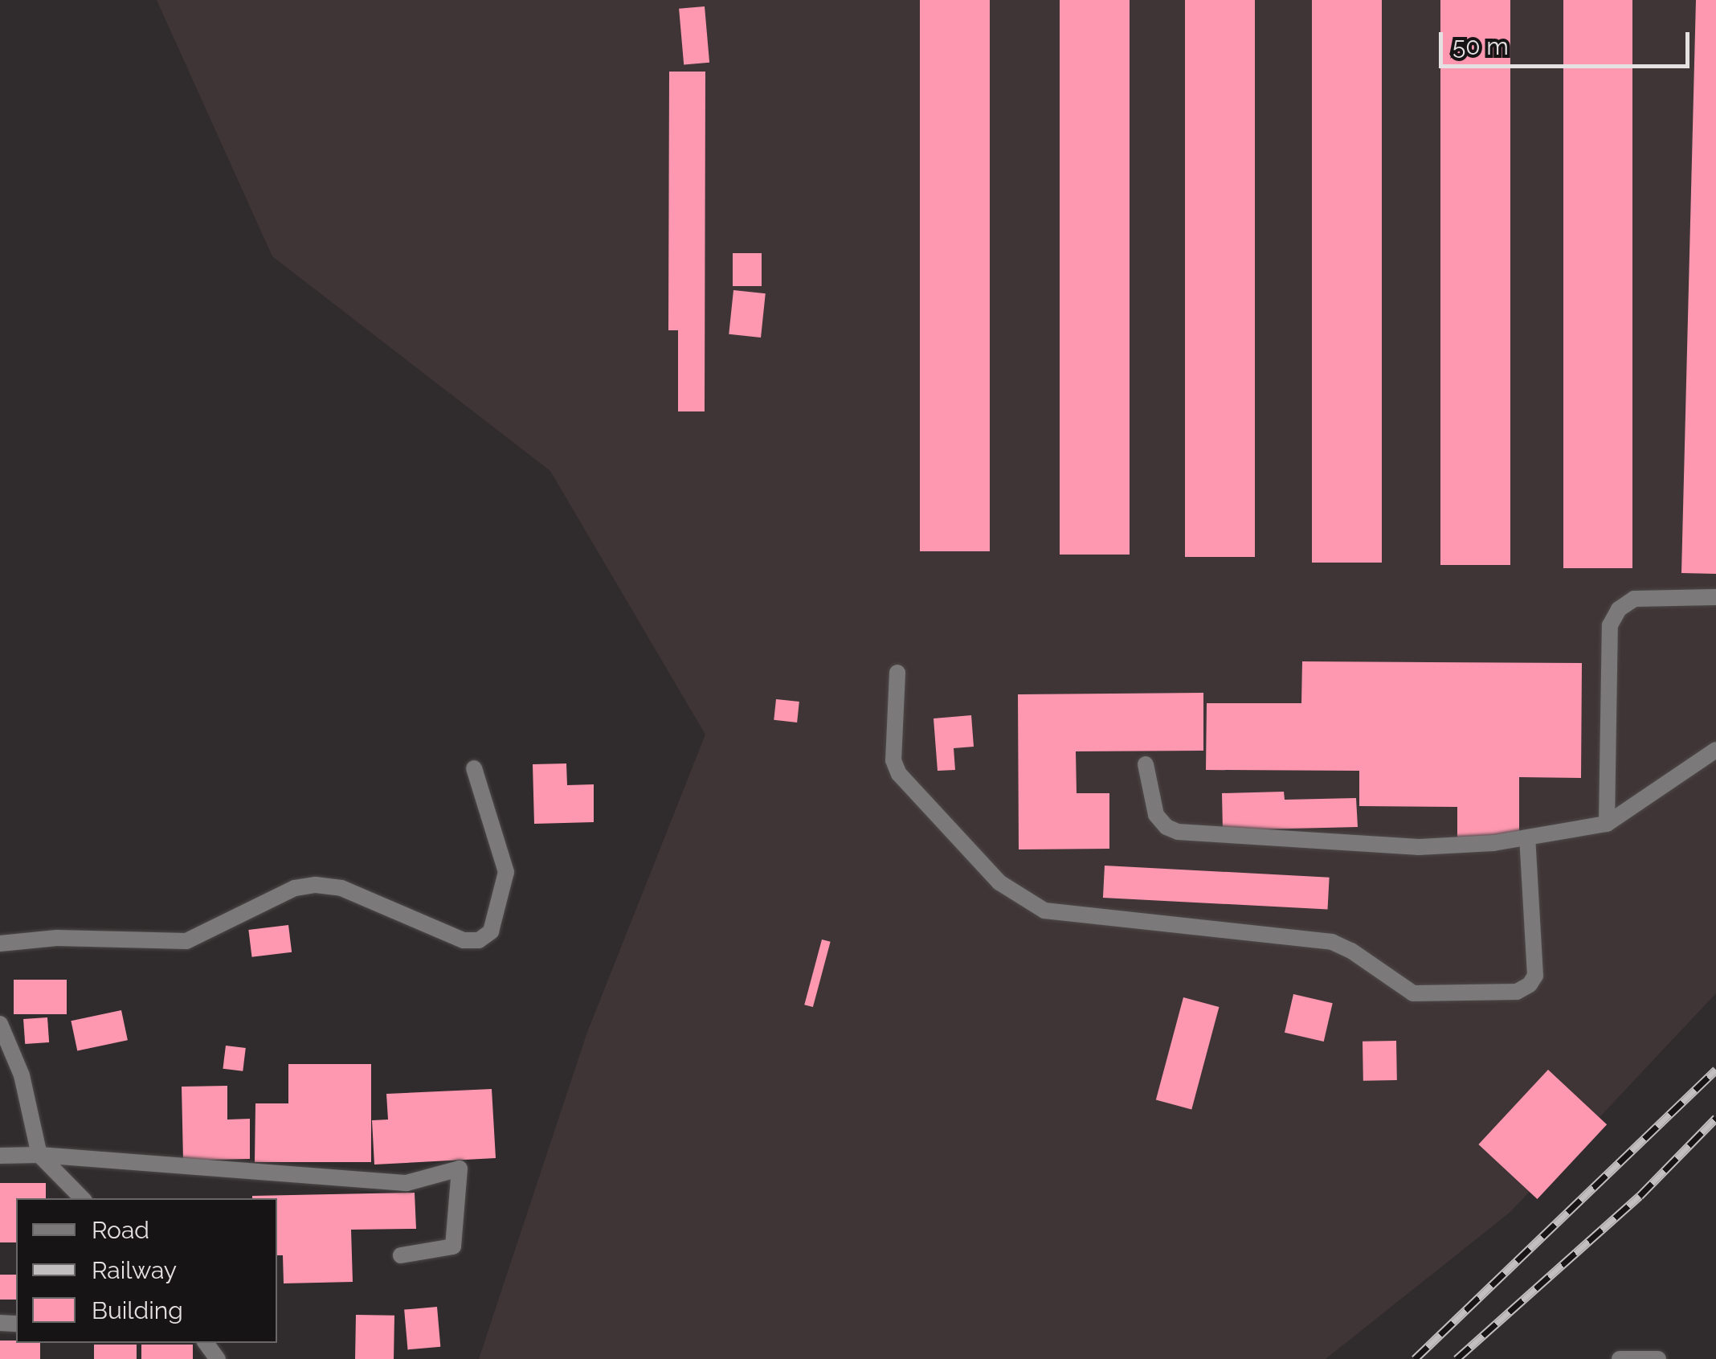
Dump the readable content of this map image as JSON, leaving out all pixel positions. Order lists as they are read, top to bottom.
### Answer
{
  "legend": ["Road", "Railway", "Building"],
  "scale_bar": "50 m"
}
